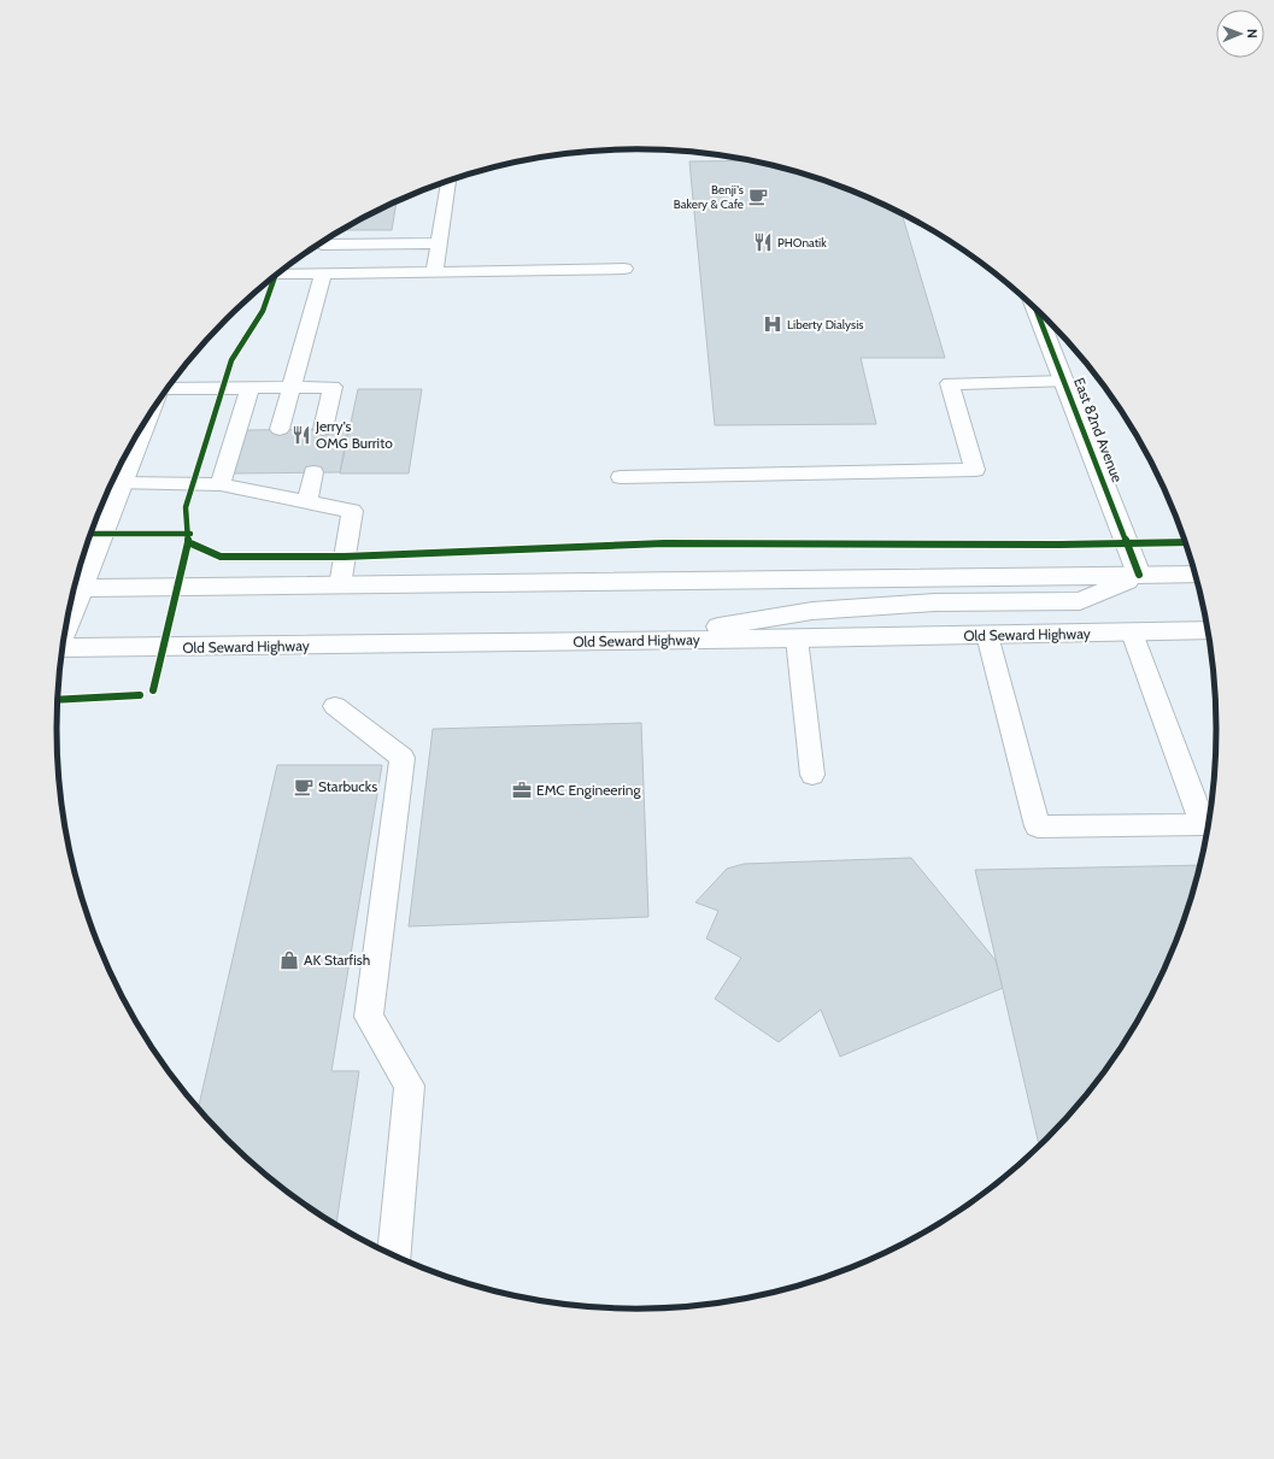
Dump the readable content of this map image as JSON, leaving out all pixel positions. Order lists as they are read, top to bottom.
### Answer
{
  "streets": {
    "main road": ["East 82nd Avenue", "Old Seward Highway"]
  },
  "places": {
    "cafe": ["Benji's Bakery & Cafe", "Starbucks"],
    "restaurant": ["PHOnatik", "Jerry's OMG Burrito"],
    "hospital": ["Liberty Dialysis"],
    "office": ["EMC Engineering"],
    "shop": ["AK Starfish"]
  },
  "north": "right"
}
